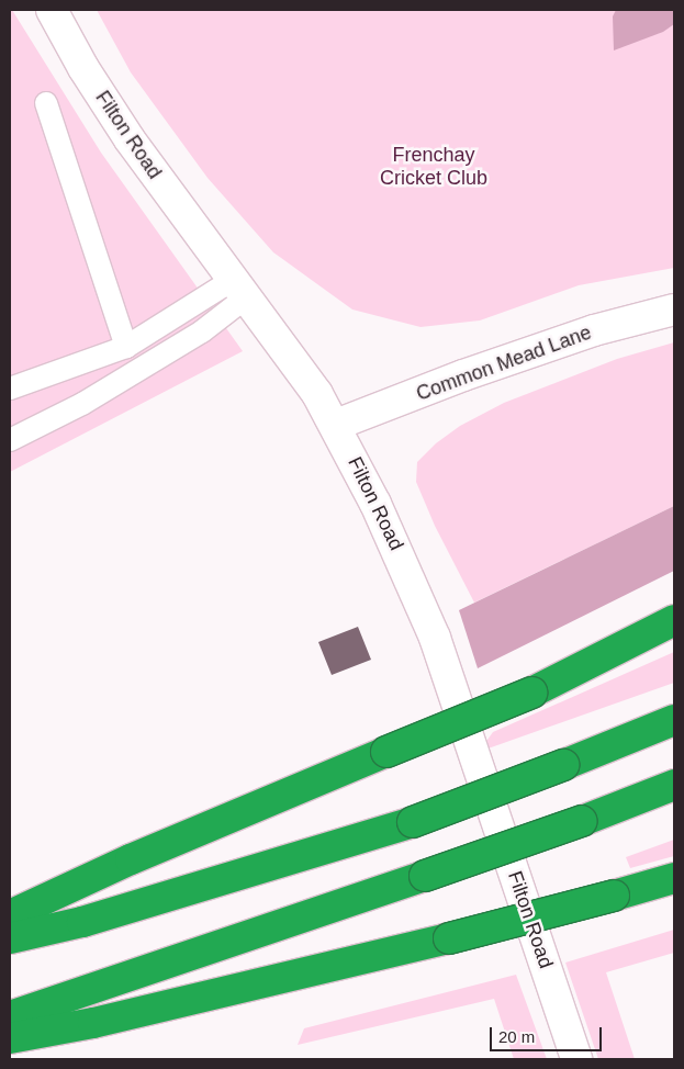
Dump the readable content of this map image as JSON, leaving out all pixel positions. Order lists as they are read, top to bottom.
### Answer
{
  "streets": {
    "street": ["Filton Road", "Common Mead Lane"]
  },
  "crossings": [
    ["Filton Road", "Common Mead Lane"]
  ],
  "parks": ["Frenchay Cricket Club"],
  "scale_bar": "20 m"
}
